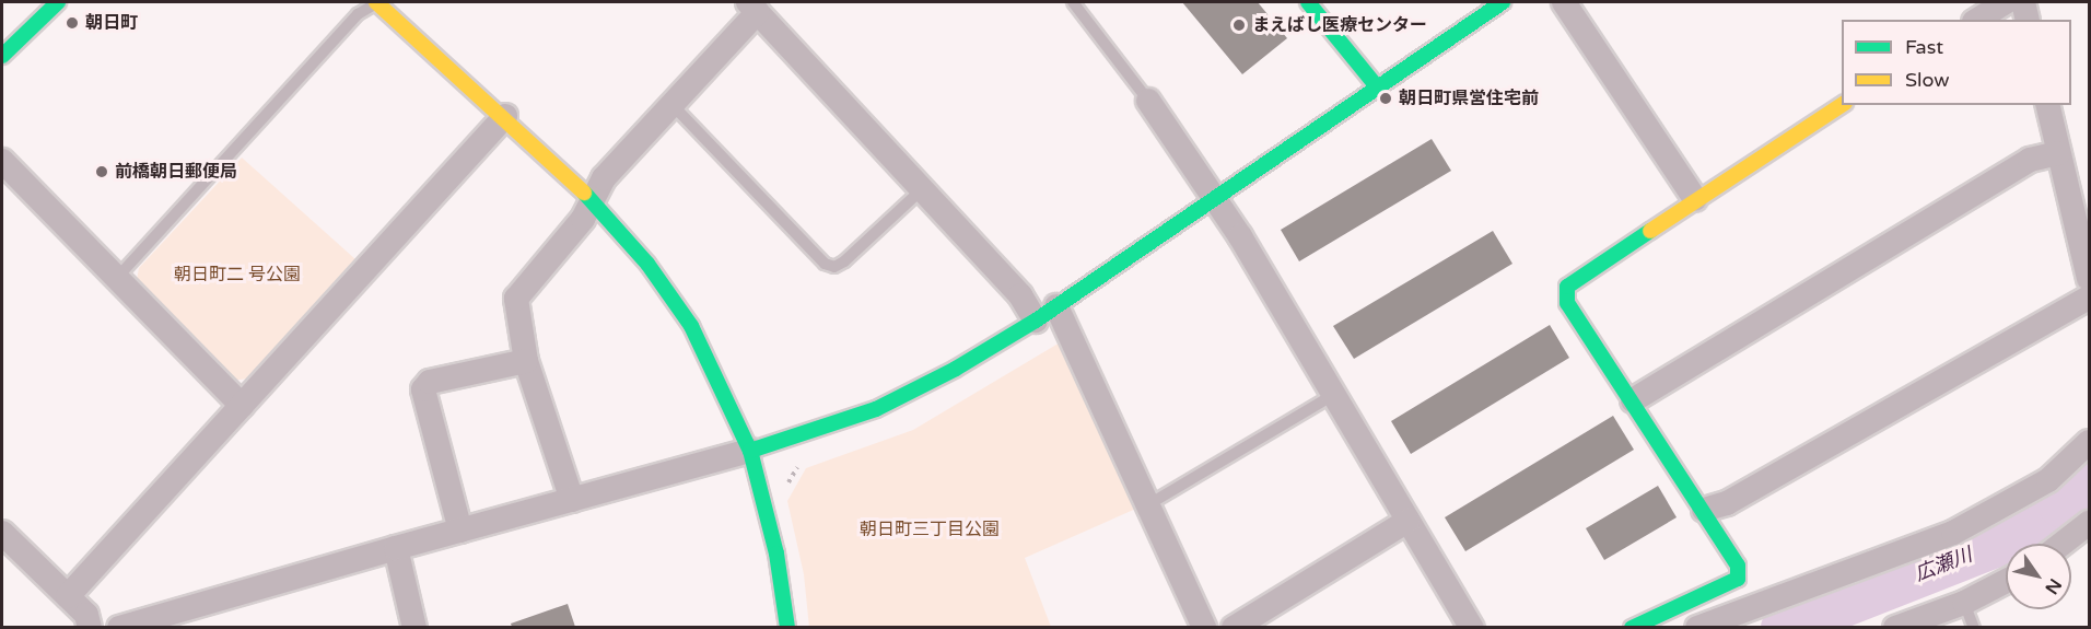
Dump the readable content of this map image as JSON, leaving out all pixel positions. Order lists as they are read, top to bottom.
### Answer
{
  "water": ["広瀬川"],
  "parks": ["朝日町二 号公園", "朝日町三丁目公園"],
  "places": [
    "朝日町",
    "まえばし医療センター",
    "朝日町県営住宅前",
    "前橋朝日郵便局"
  ],
  "legend": ["Fast", "Slow"],
  "north": "bottom right"
}
